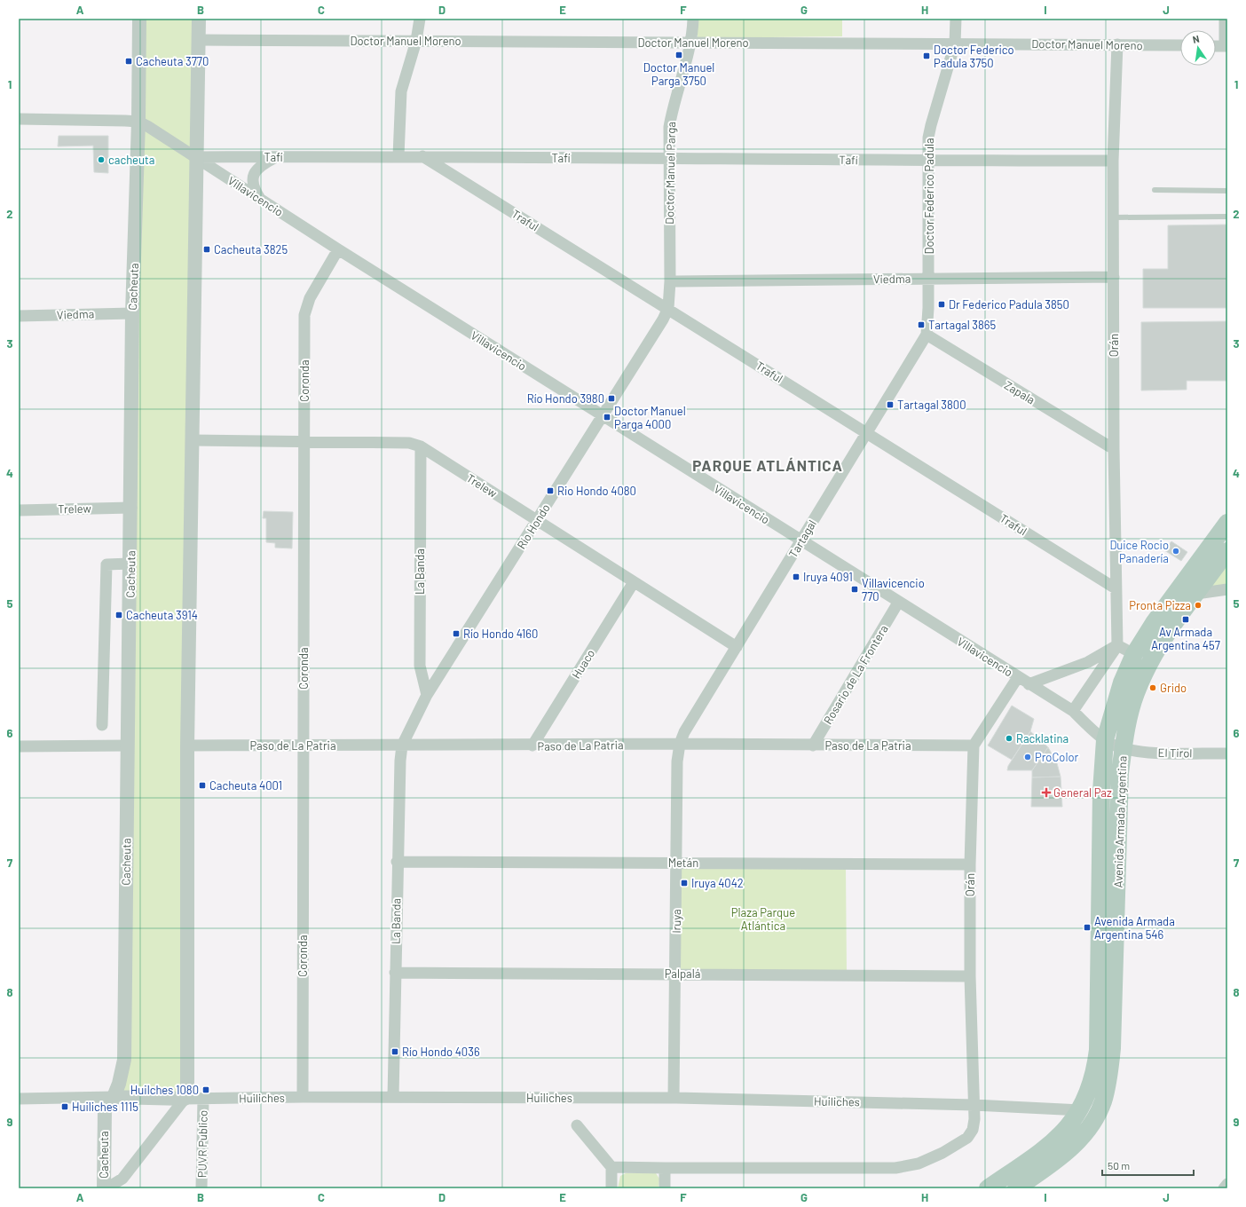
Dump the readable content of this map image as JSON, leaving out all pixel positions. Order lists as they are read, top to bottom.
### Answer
{
  "streets": {
    "main road": ["Avenida Armada Argentina"],
    "street": [
      "Doctor Manuel Moreno",
      "Tafí",
      "Doctor Manuel Parga",
      "Villavicencio",
      "Doctor Federico Padula",
      "Traful",
      "Viedma",
      "Cacheuta",
      "Orán",
      "Coronda",
      "Zapala",
      "Trelew",
      "Río Hondo",
      "Tartagal",
      "La Banda",
      "Huaco",
      "Rosario de La Frontera",
      "Paso de La Patria",
      "El Tirol",
      "Metán",
      "Iruya",
      "Palpalá",
      "Huiliches",
      "PUVR Publico"
    ]
  },
  "crossings": [
    ["Doctor Manuel Moreno", "Doctor Manuel Parga"],
    ["Doctor Manuel Moreno", "Doctor Federico Padula"],
    ["Doctor Manuel Moreno", "Orán"],
    ["Tafí", "Doctor Manuel Parga"],
    ["Tafí", "Villavicencio"],
    ["Tafí", "Doctor Federico Padula"],
    ["Tafí", "Traful"],
    ["Tafí", "Orán"],
    ["Doctor Manuel Parga", "Traful"],
    ["Doctor Manuel Parga", "Viedma"],
    ["Doctor Manuel Parga", "Río Hondo"],
    ["Villavicencio", "Coronda"],
    ["Villavicencio", "Río Hondo"],
    ["Villavicencio", "Tartagal"],
    ["Villavicencio", "Rosario de La Frontera"],
    ["Villavicencio", "El Tirol"],
    ["Villavicencio", "Avenida Armada Argentina"],
    ["Doctor Federico Padula", "Viedma"],
    ["Doctor Federico Padula", "Zapala"],
    ["Doctor Federico Padula", "Tartagal"],
    ["Traful", "Orán"],
    ["Traful", "Río Hondo"],
    ["Traful", "Tartagal"],
    ["Viedma", "Cacheuta"],
    ["Viedma", "Orán"],
    ["Cacheuta", "Trelew"],
    ["Cacheuta", "Huiliches"],
    ["Orán", "Zapala"],
    ["Orán", "Paso de La Patria"],
    ["Orán", "Metán"],
    ["Orán", "Palpalá"],
    ["Orán", "Huiliches"],
    ["Coronda", "Trelew"],
    ["Coronda", "Paso de La Patria"],
    ["Coronda", "Huiliches"],
    ["Zapala", "Tartagal"],
    ["Trelew", "Río Hondo"],
    ["Trelew", "Tartagal"],
    ["Trelew", "La Banda"],
    ["Trelew", "Huaco"],
    ["Río Hondo", "La Banda"],
    ["Río Hondo", "Paso de La Patria"],
    ["Tartagal", "Paso de La Patria"],
    ["Tartagal", "Iruya"],
    ["La Banda", "Paso de La Patria"],
    ["La Banda", "Metán"],
    ["La Banda", "Palpalá"],
    ["La Banda", "Huiliches"],
    ["Huaco", "Paso de La Patria"],
    ["Rosario de La Frontera", "Paso de La Patria"],
    ["Paso de La Patria", "Iruya"],
    ["El Tirol", "Avenida Armada Argentina"],
    ["Avenida Armada Argentina", "Huiliches"],
    ["Metán", "Iruya"],
    ["Iruya", "Palpalá"],
    ["Iruya", "Huiliches"],
    ["Huiliches", "PUVR Publico"]
  ],
  "districts": ["PARQUE ATLÁNTICA"],
  "parks": ["Plaza Parque Atlántica"],
  "places": {
    "transit": [
      "Doctor Manuel Parga 3750",
      "Doctor Federico Padula 3750",
      "Cacheuta 3770",
      "Cacheuta 3825",
      "Dr Federico Padula 3850",
      "Tartagal 3865",
      "Río Hondo 3980",
      "Tartagal 3800",
      "Doctor Manuel Parga 4000",
      "Rio Hondo 4080",
      "Iruya 4091",
      "Villavicencio 770",
      "Cacheuta 3914",
      "Av Armada Argentina 457",
      "Río Hondo 4160",
      "Cacheuta 4001",
      "Iruya 4042",
      "Avenida Armada Argentina 546",
      "Río Hondo 4036",
      "Huilches 1080",
      "Huiliches 1115"
    ],
    "other": [
      "cacheuta",
      "Duice Rocio Panadería",
      "Pronta Pizza",
      "Grido",
      "Racklatina",
      "ProColor"
    ],
    "health": ["General Paz"]
  },
  "scale_bar": "50 m",
  "north": "top",
  "grid": {
    "columns": [
      "A",
      "B",
      "C",
      "D",
      "E",
      "F",
      "G",
      "H",
      "I",
      "J"
    ],
    "rows": [
      "1",
      "2",
      "3",
      "4",
      "5",
      "6",
      "7",
      "8",
      "9"
    ]
  }
}
